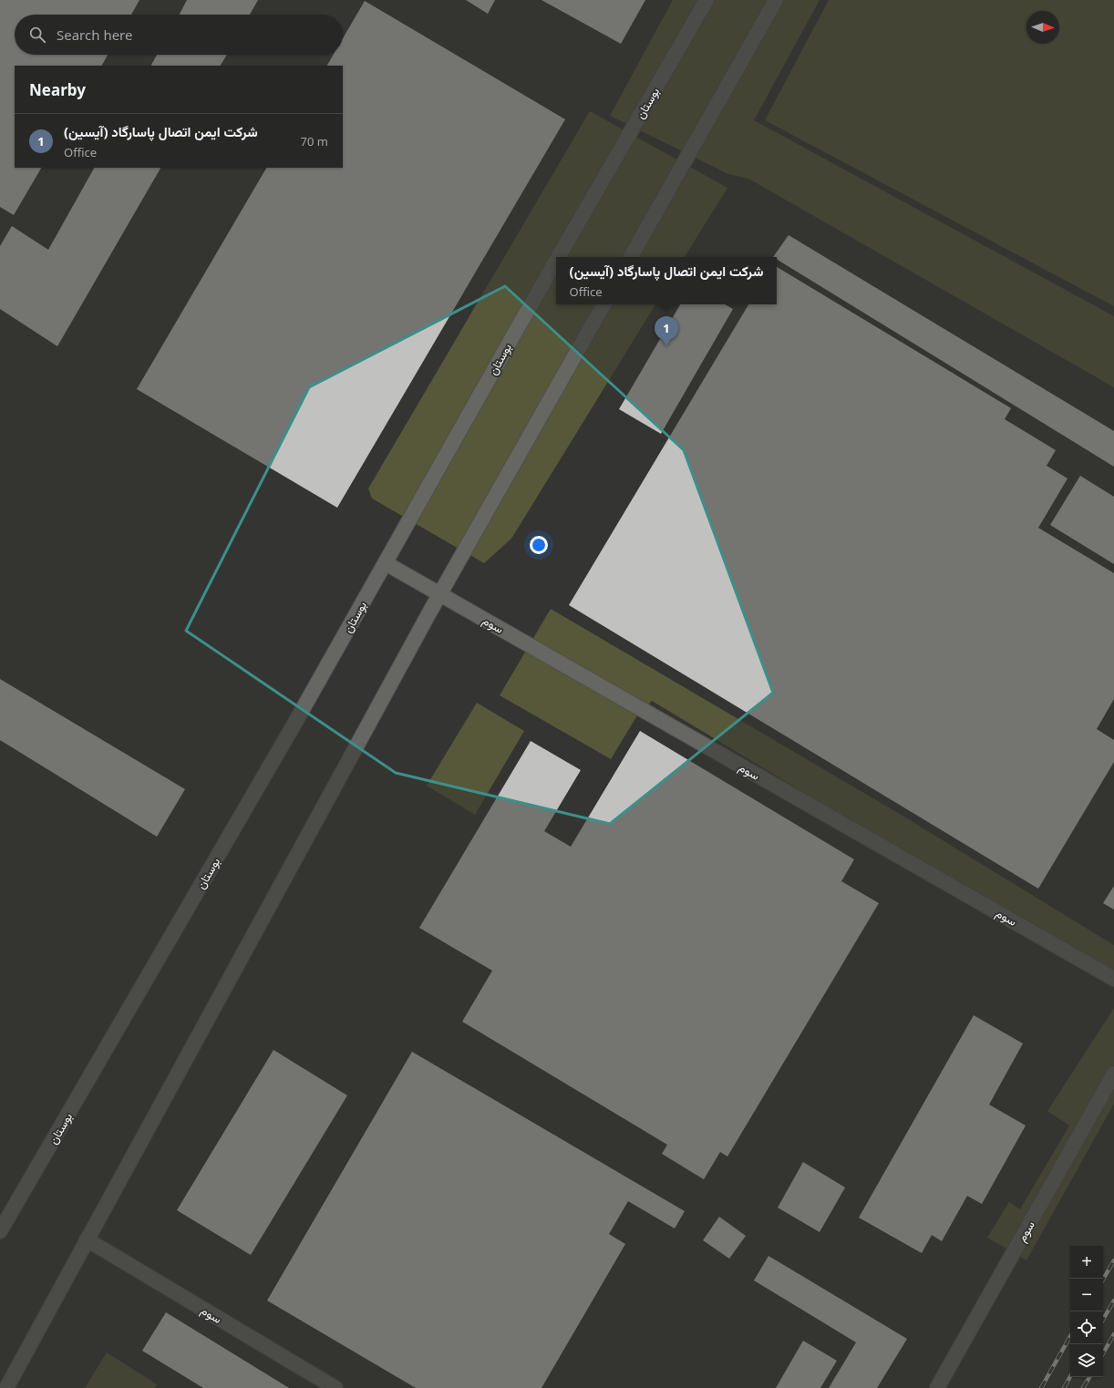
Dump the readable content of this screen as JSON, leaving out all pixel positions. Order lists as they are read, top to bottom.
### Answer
{
  "streets": {
    "lane": ["بوستان", "سوم"]
  },
  "crossings": [
    ["بوستان", "سوم"]
  ],
  "north": "right",
  "page": {
    "search": "Search here",
    "heading": "Nearby",
    "list": [
      {
        "mark": "1",
        "name": "شرکت ایمن اتصال پاسارگاد (آیسین)",
        "note": "Office",
        "value": "70 m"
      }
    ],
    "popup": ["شرکت ایمن اتصال پاسارگاد (آیسین)", "Office"],
    "pins": "1",
    "map_buttons": ["+", "−"]
  }
}
